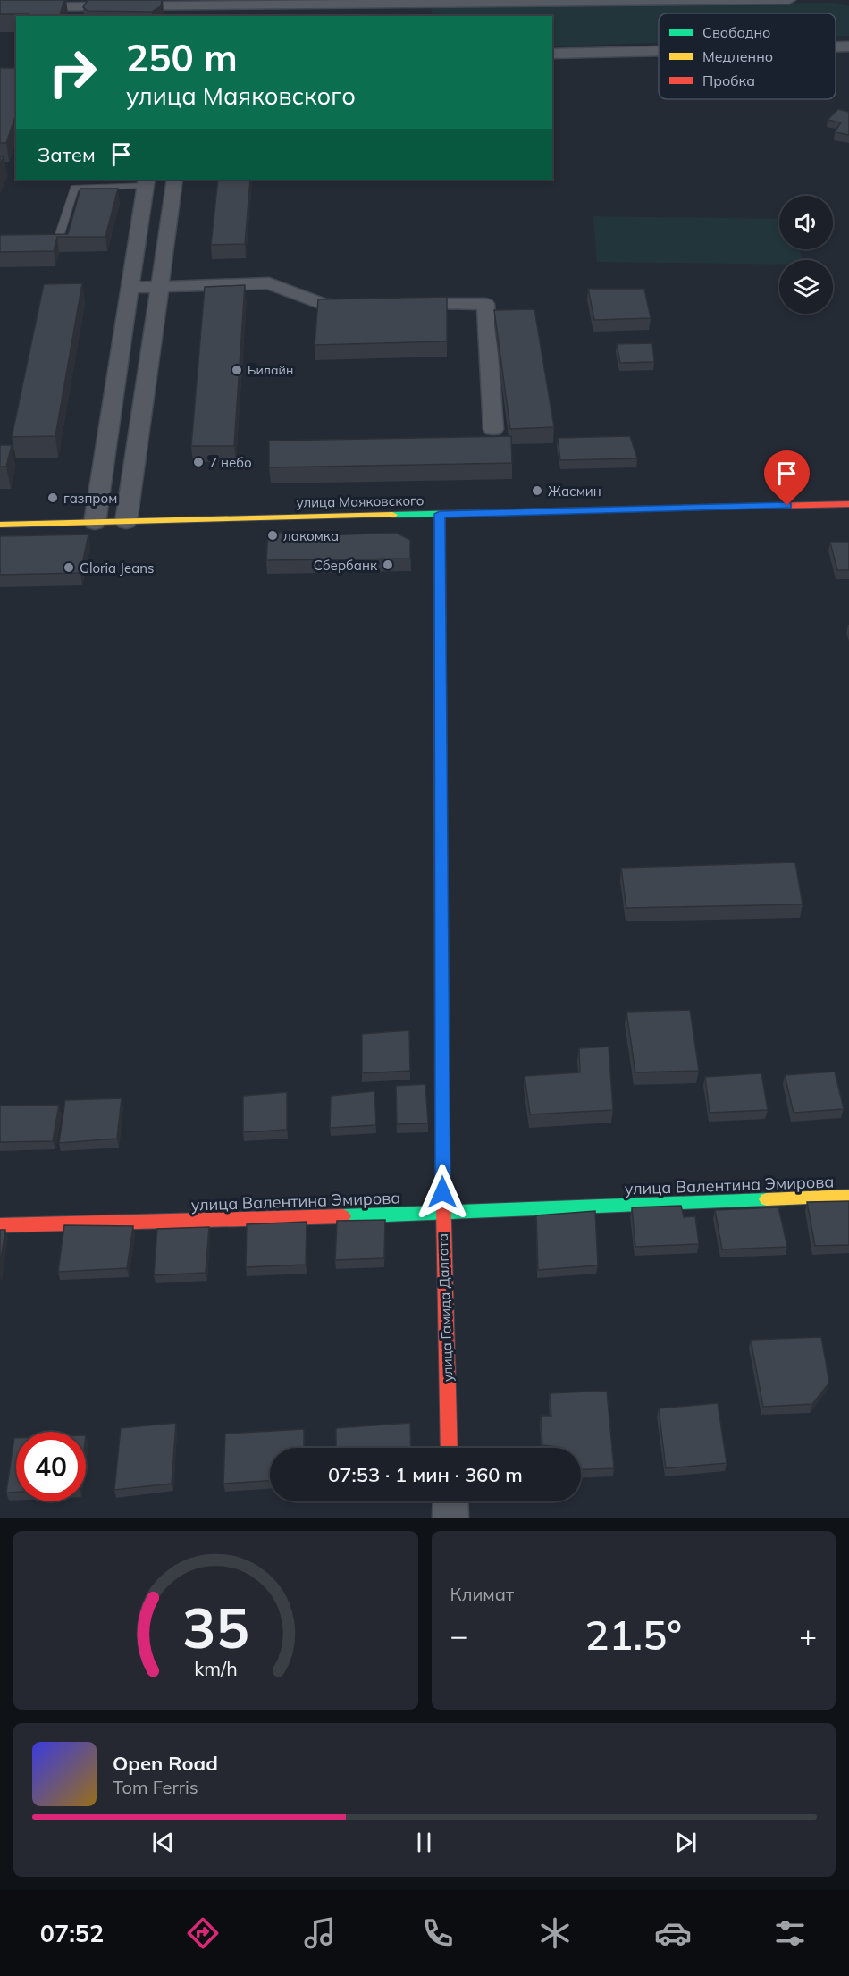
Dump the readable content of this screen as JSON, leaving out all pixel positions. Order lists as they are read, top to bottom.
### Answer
{
  "streets": {
    "street": ["улица Маяковского", "улица Валентина Эмирова", "улица Гамида Далгата"]
  },
  "crossings": [
    ["улица Маяковского", "улица Гамида Далгата"],
    ["улица Валентина Эмирова", "улица Гамида Далгата"]
  ],
  "places": [
    "Билайн",
    "7 небо",
    "Жасмин",
    "газпром",
    "лакомка",
    "Сбербанк",
    "Gloria Jeans"
  ],
  "legend": ["Свободно", "Медленно", "Пробка"],
  "page": {
    "turn": ["250 m", "улица Маяковского"],
    "then": "Затем",
    "limit": "40",
    "trip": "07:53 · 1 мин · 360 m",
    "tile": "Климат",
    "heat": ["−", "21.5°", "+"],
    "song": ["Open Road", "Tom Ferris"],
    "tabs": "07:52",
    "gauge": ["35", "km/h"]
  }
}
